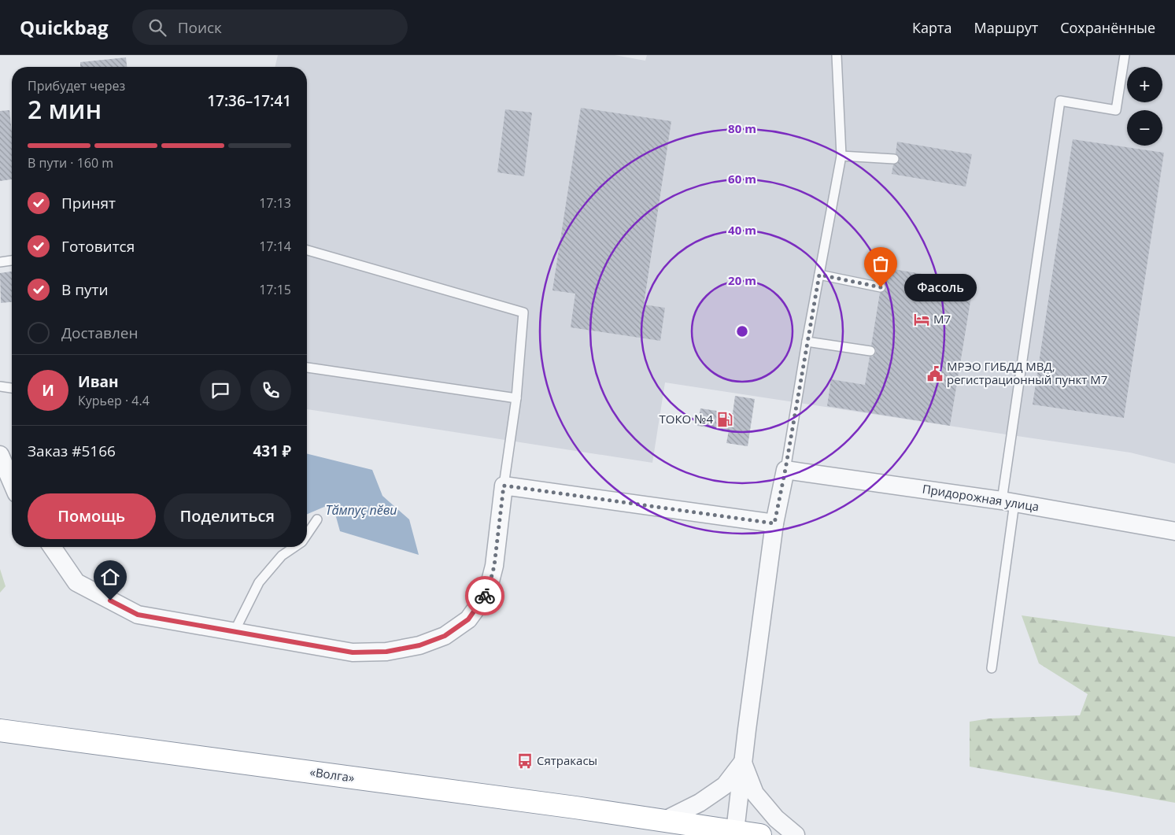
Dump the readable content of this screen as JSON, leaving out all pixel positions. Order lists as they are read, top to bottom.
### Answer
{
  "streets": {
    "highway": ["«Волга»"],
    "street": ["Придорожная улица"]
  },
  "water": ["Тӑмпуҫ пӗви"],
  "places": {
    "other": ["Фасоль"],
    "hotel": ["М7"],
    "public building": ["МРЭО ГИБДД МВД, регистрационный пункт М7"],
    "fuel station": ["ТОКО №4"],
    "bus stop": ["Сятракасы"]
  },
  "page": {
    "header": "Quickbag",
    "search": "Поиск",
    "nav": ["Карта", "Маршрут", "Сохранённые"],
    "map_buttons": ["+", "−"],
    "heading": ["2 мин", "Прибудет через", "17:36–17:41"],
    "panel": [
      "Иван",
      "Курьер · 4.4",
      "Заказ #5166",
      "431 ₽"
    ],
    "bar": "В пути · 160 m",
    "list": [
      ["Принят", "17:13"],
      ["Готовится", "17:14"],
      ["В пути", "17:15"],
      "Доставлен"
    ],
    "bubble": "Фасоль",
    "round": "И",
    "buttons": ["Помощь", "Поделиться"]
  },
  "rings": [
    "80 m",
    "60 m",
    "40 m",
    "20 m"
  ]
}
